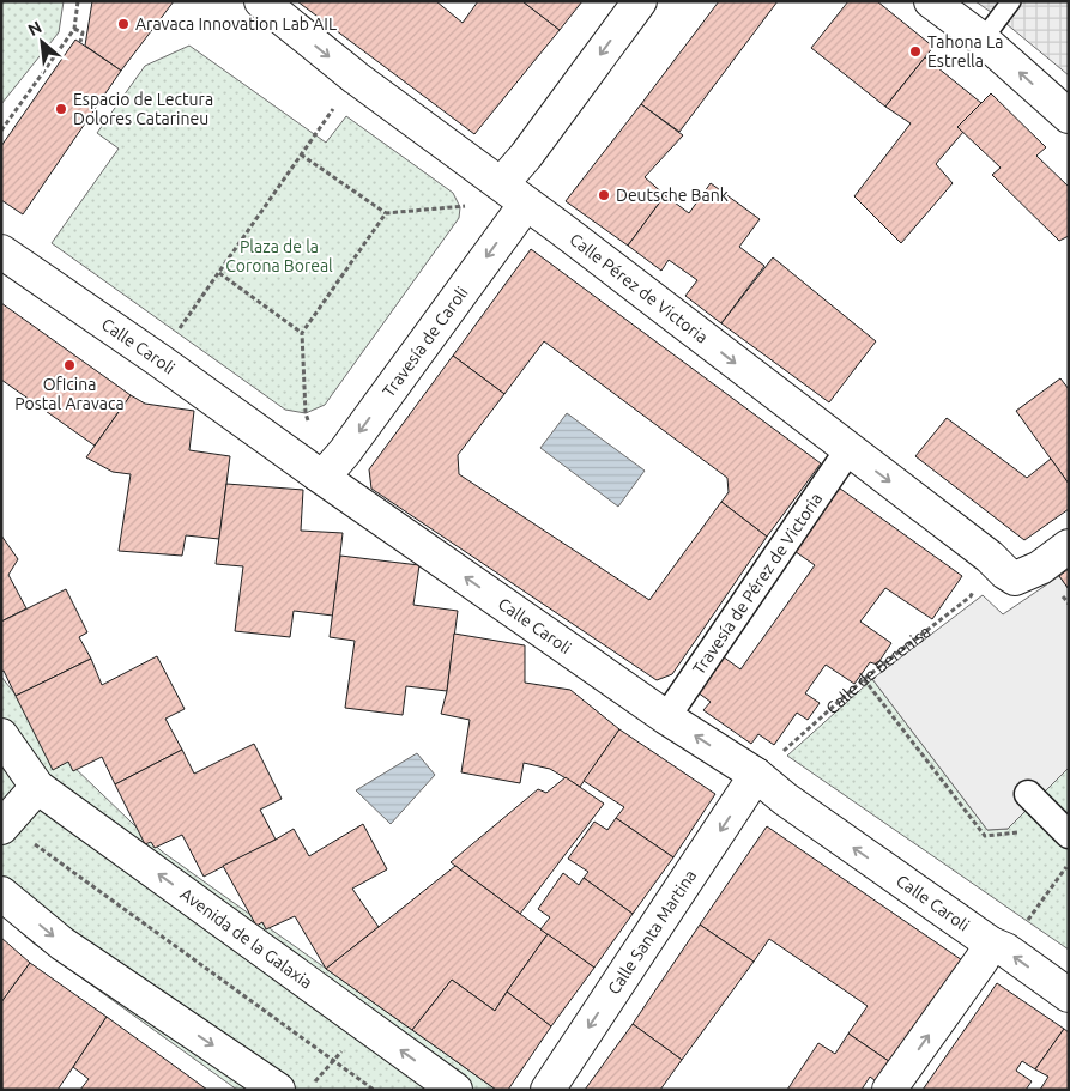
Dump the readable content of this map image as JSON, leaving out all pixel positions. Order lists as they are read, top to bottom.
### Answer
{
  "streets": {
    "street": [
      "Calle Pérez de Victoria",
      "Travesía de Caroli",
      "Calle Caroli",
      "Travesía de Pérez de Victoria",
      "Calle Santa Martina",
      "Avenida de la Galaxia"
    ],
    "path": ["Calle de Berenisa"]
  },
  "crossings": [
    ["Calle Pérez de Victoria", "Travesía de Caroli"],
    ["Calle Pérez de Victoria", "Travesía de Pérez de Victoria"],
    ["Calle Pérez de Victoria", "Calle de Berenisa"],
    ["Travesía de Caroli", "Calle Caroli"],
    ["Calle Caroli", "Travesía de Pérez de Victoria"],
    ["Calle Caroli", "Calle de Berenisa"],
    ["Calle Caroli", "Calle Santa Martina"],
    ["Calle de Berenisa", "Calle Santa Martina"]
  ],
  "one_way": ["Calle Pérez de Victoria", "Travesía de Caroli", "Calle Caroli"],
  "parks": ["Plaza de la Corona Boreal"],
  "places": [
    "Aravaca Innovation Lab AIL",
    "Tahona La Estrella",
    "Espacio de Lectura Dolores Catarineu",
    "Deutsche Bank",
    "Oficina Postal Aravaca"
  ],
  "north": "top left"
}
